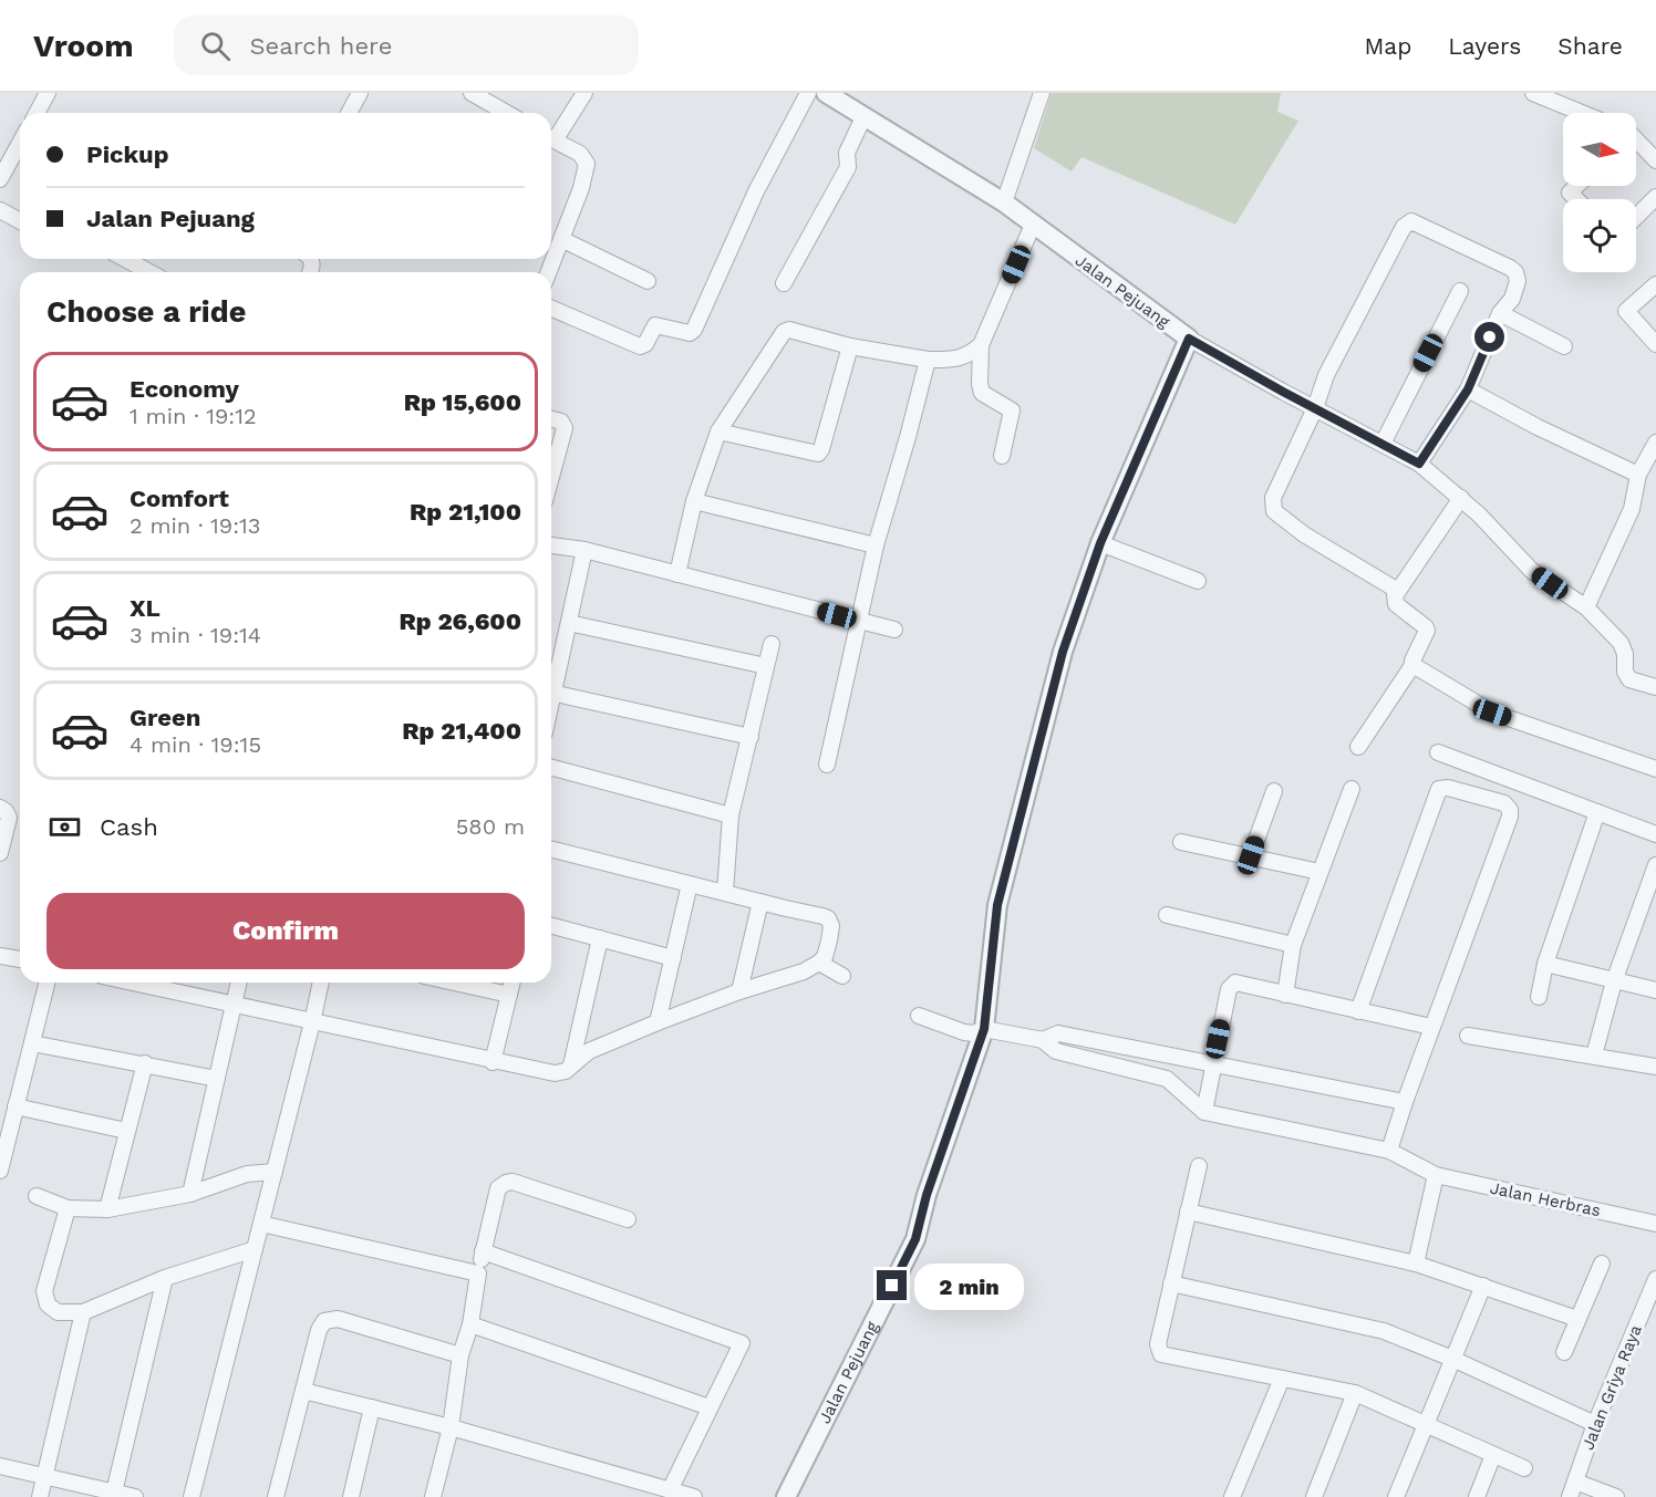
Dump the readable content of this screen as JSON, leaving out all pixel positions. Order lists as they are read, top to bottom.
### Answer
{
  "streets": {
    "street": ["Jalan Pejuang", "Jalan Herbras", "Jalan Griya Raya"]
  },
  "north": "right",
  "page": {
    "header": "Vroom",
    "search": "Search here",
    "nav": ["Map", "Layers", "Share"],
    "banner": ["Pickup", "Jalan Pejuang"],
    "heading": "Choose a ride",
    "list": [
      {
        "name": "Economy",
        "note": "1 min · 19:12",
        "value": "Rp 15,600"
      },
      {
        "name": "Comfort",
        "note": "2 min · 19:13",
        "value": "Rp 21,100"
      },
      {
        "name": "XL",
        "note": "3 min · 19:14",
        "value": "Rp 26,600"
      },
      {
        "name": "Green",
        "note": "4 min · 19:15",
        "value": "Rp 21,400"
      }
    ],
    "pay": ["Cash", "580 m"],
    "buttons": "Confirm",
    "bubble": "2 min"
  }
}
